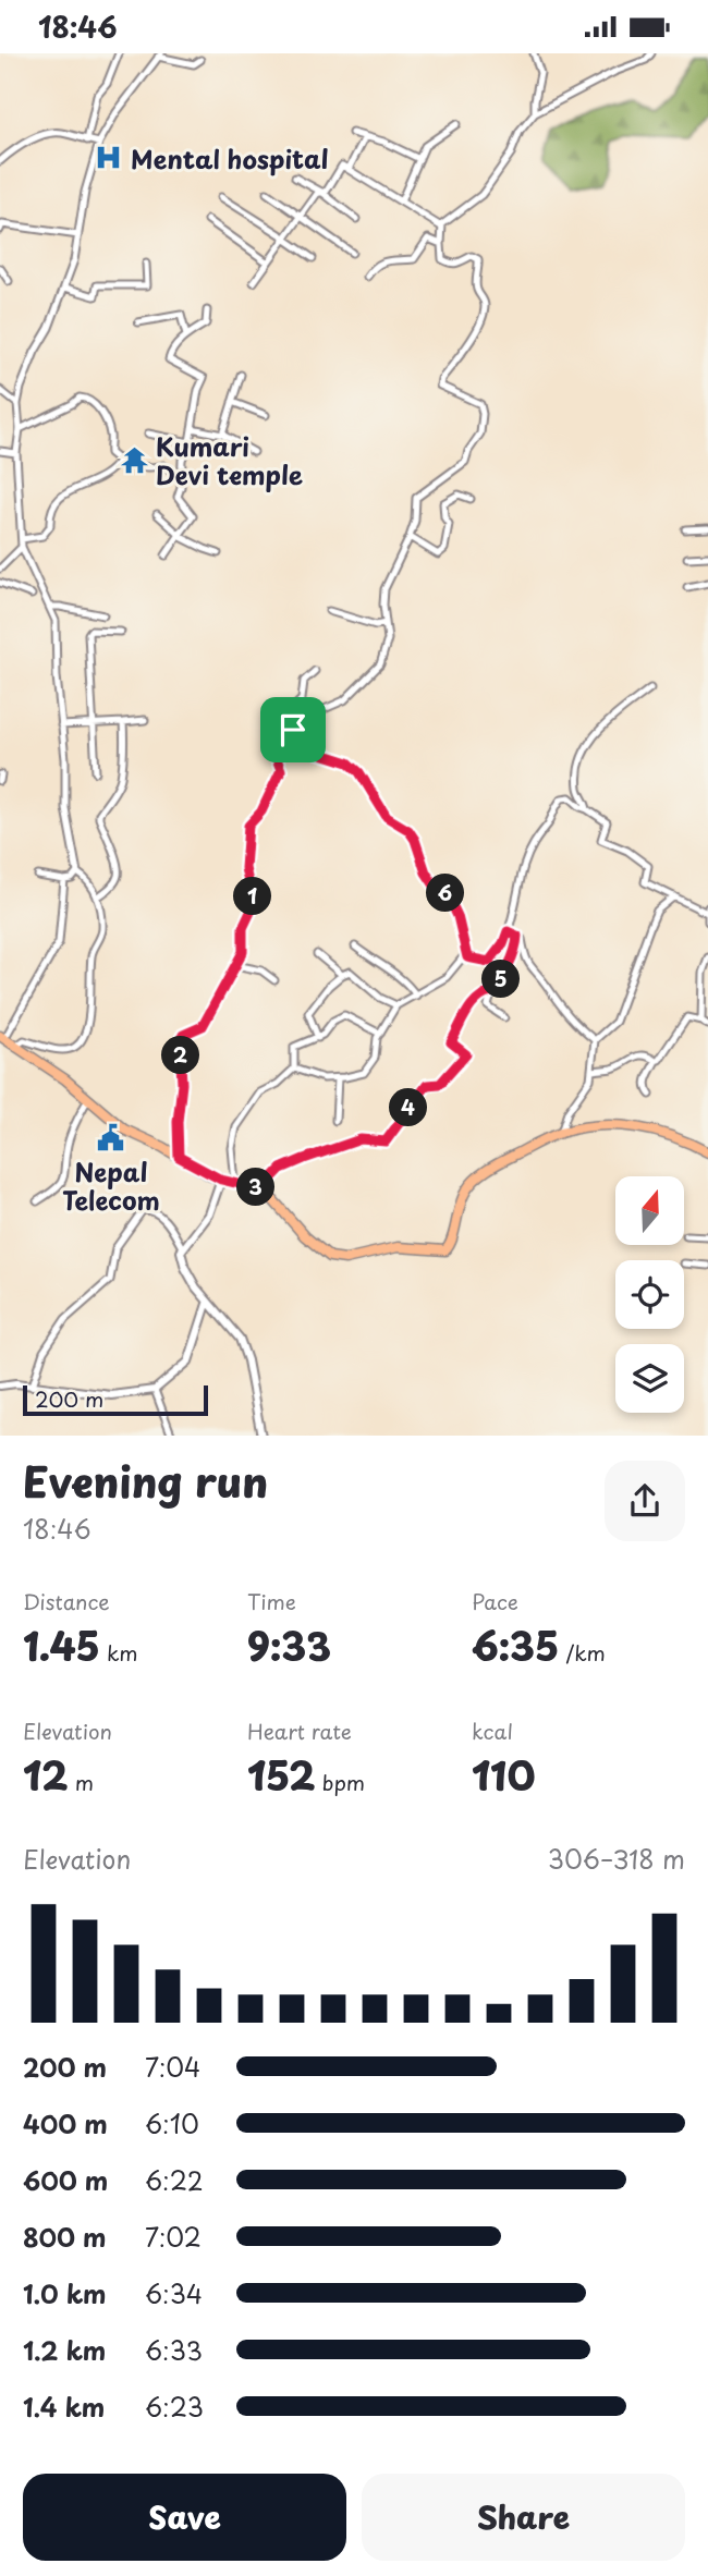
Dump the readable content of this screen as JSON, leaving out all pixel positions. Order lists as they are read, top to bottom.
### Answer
{
  "places": {
    "hospital": ["Mental hospital"],
    "temple": ["Kumari Devi temple"],
    "public building": ["Nepal Telecom"]
  },
  "scale_bar": "200 m",
  "north": "top",
  "page": {
    "status": "18:46",
    "pins": [
      "6",
      "1",
      "5",
      "2",
      "4",
      "3"
    ],
    "scale": "200 m",
    "heading": ["Evening run", "18:46"],
    "stats": [
      ["Distance", "1.45 km"],
      ["Time", "9:33"],
      ["Pace", "6:35 /km"],
      ["Elevation", "12 m"],
      ["Heart rate", "152 bpm"],
      ["kcal", "110"]
    ],
    "chart": ["Elevation", "306–318 m"],
    "list": [
      {
        "name": "200 m",
        "note": "7:04"
      },
      {
        "name": "400 m",
        "note": "6:10"
      },
      {
        "name": "600 m",
        "note": "6:22"
      },
      {
        "name": "800 m",
        "note": "7:02"
      },
      {
        "name": "1.0 km",
        "note": "6:34"
      },
      {
        "name": "1.2 km",
        "note": "6:33"
      },
      {
        "name": "1.4 km",
        "note": "6:23"
      }
    ],
    "buttons": ["Save", "Share"]
  }
}
